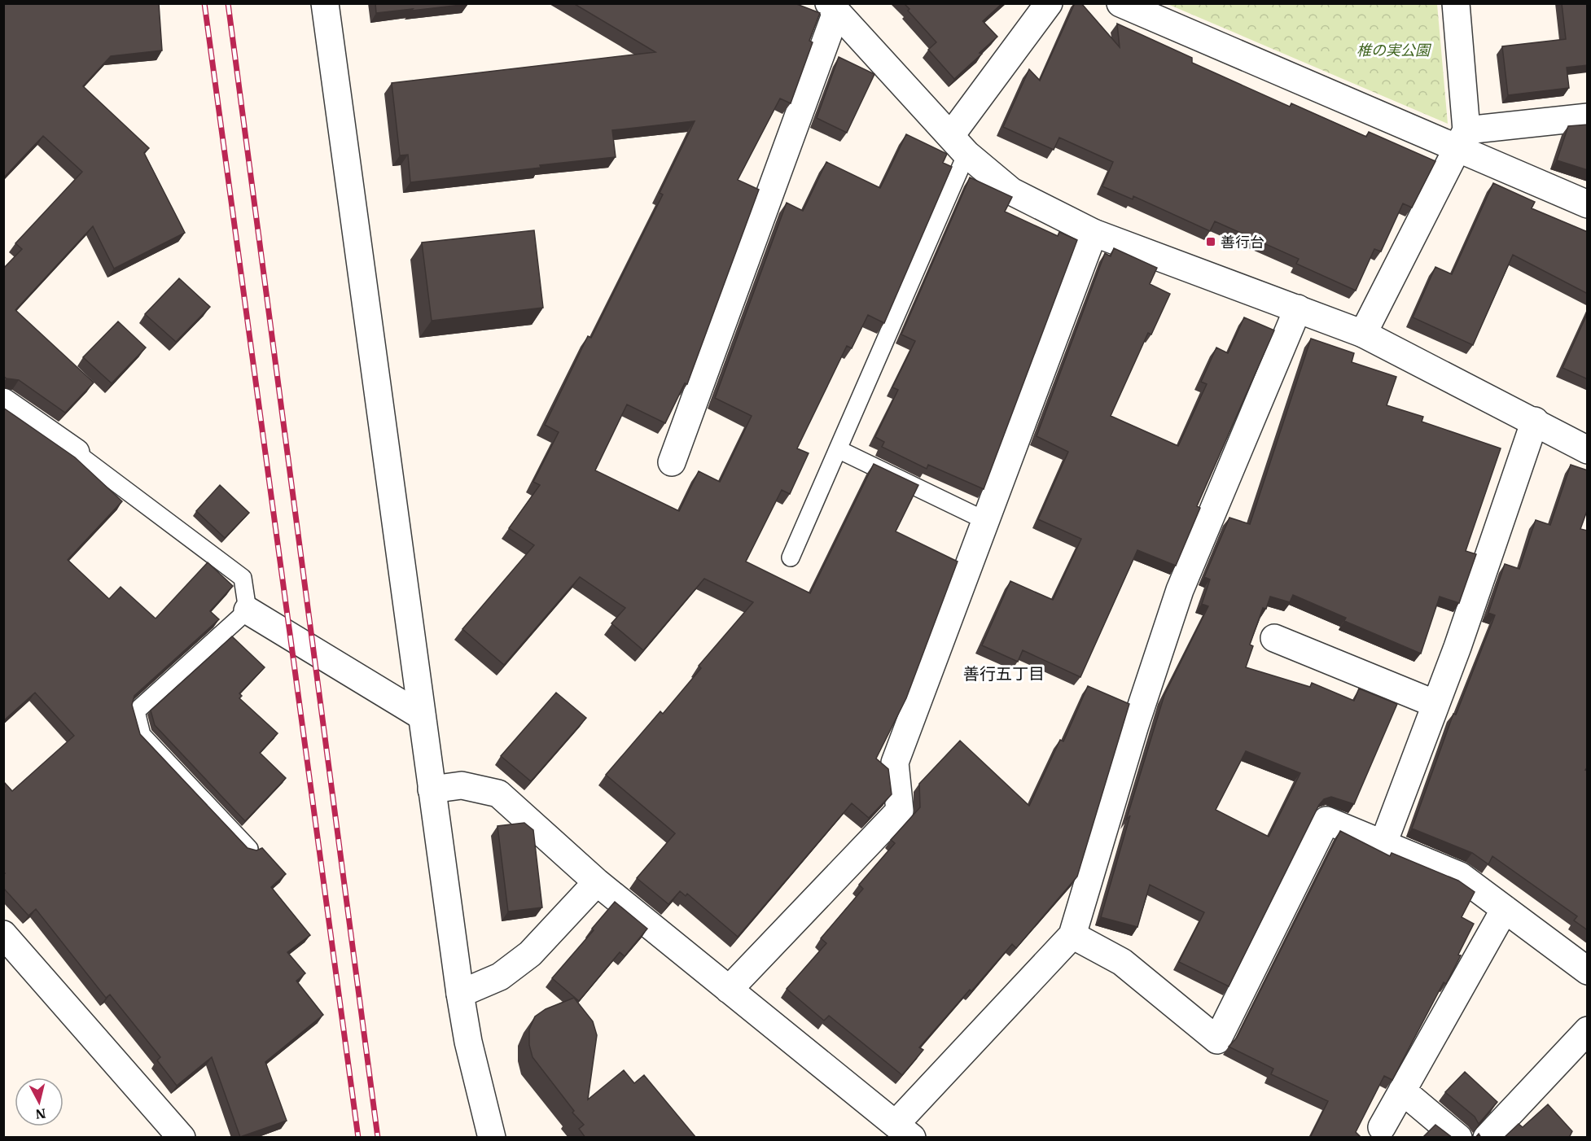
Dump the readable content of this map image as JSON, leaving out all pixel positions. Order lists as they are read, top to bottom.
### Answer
{
  "districts": ["善行五丁目"],
  "parks": ["椎の実公園"],
  "places": {
    "transit": ["善行台"]
  },
  "north": "bottom"
}
